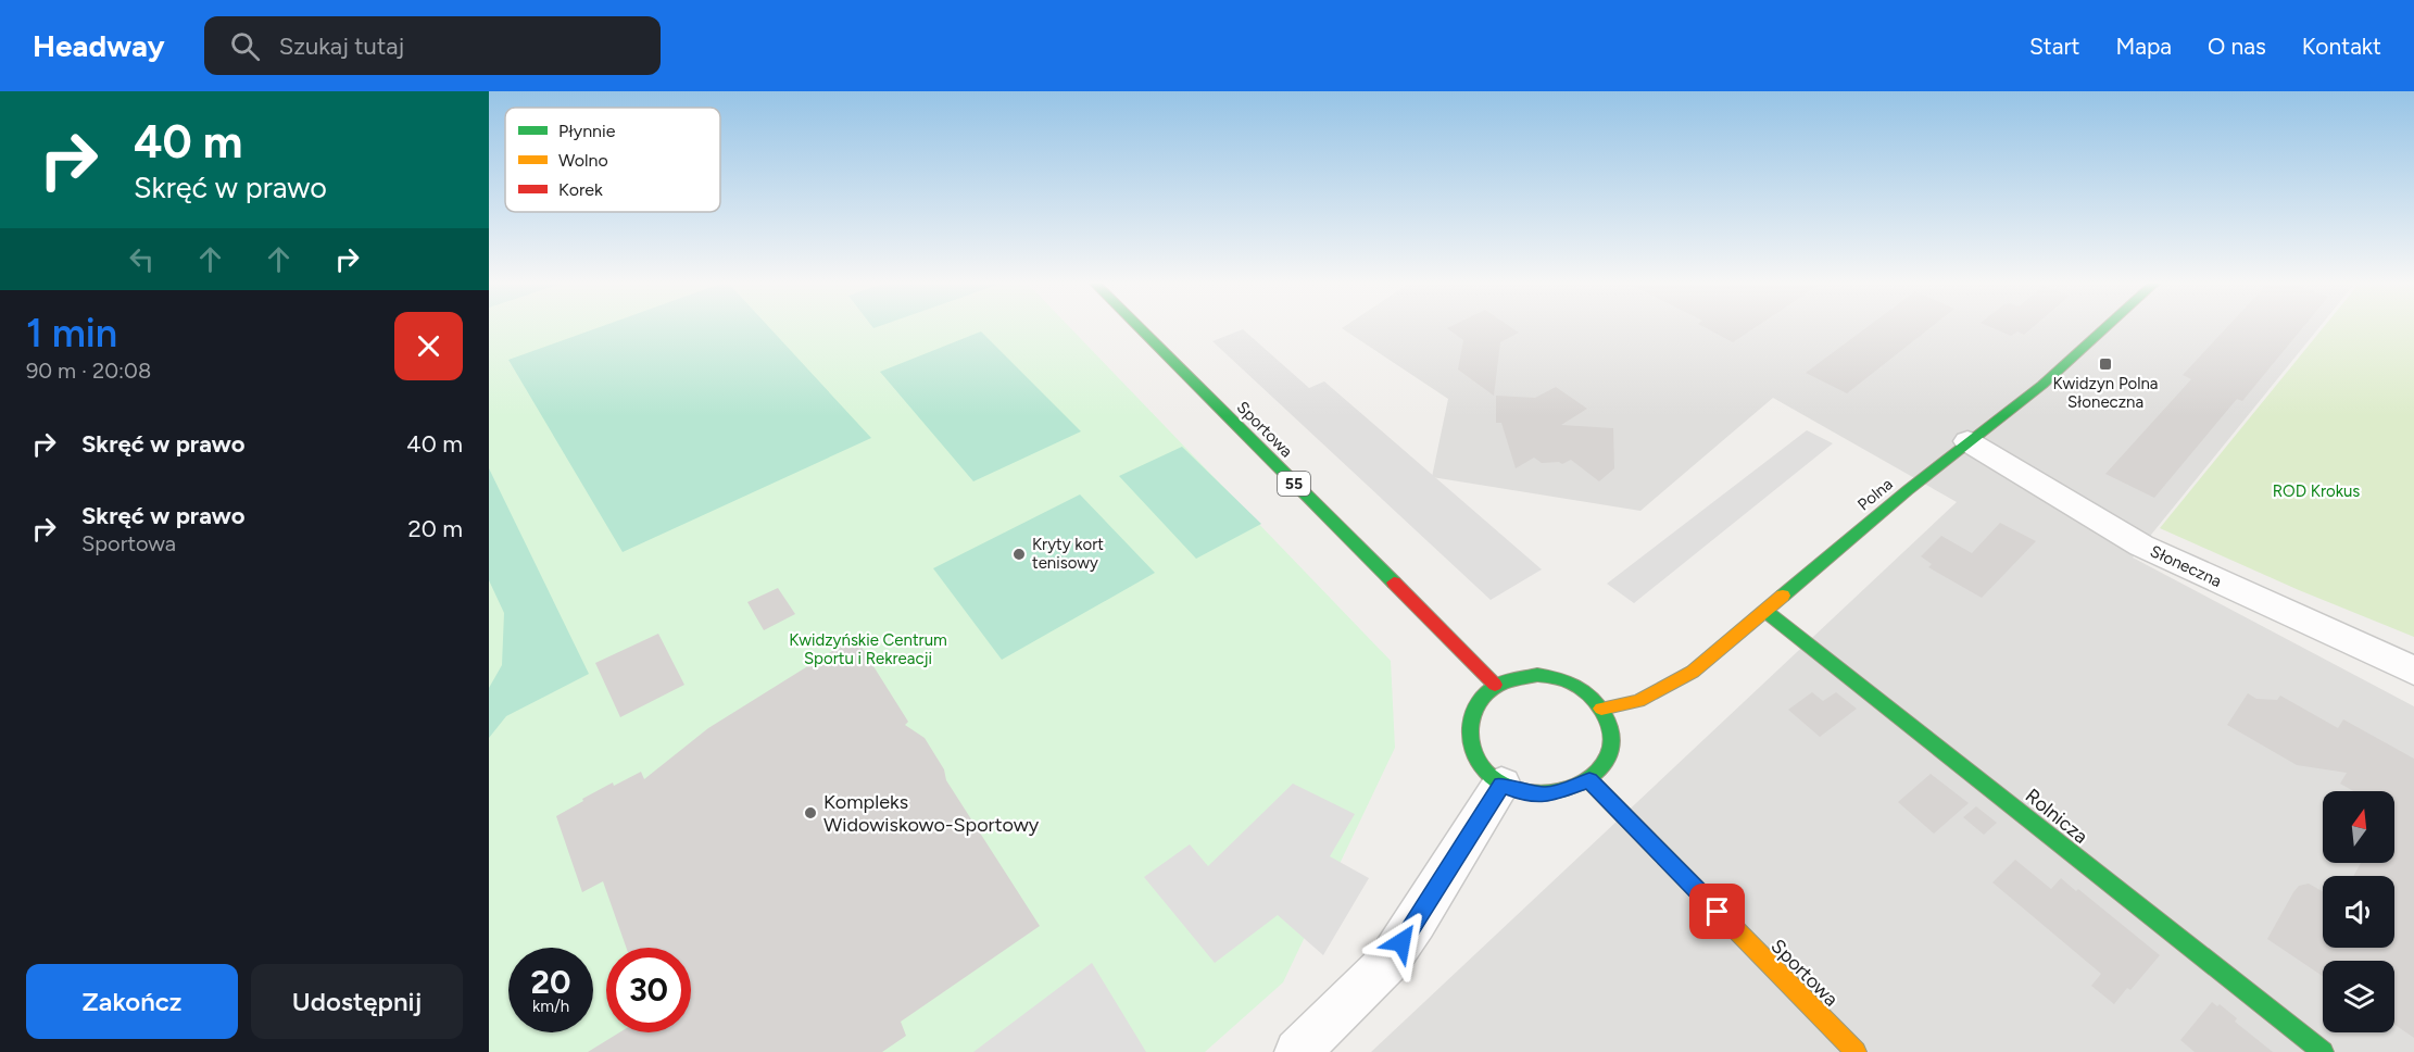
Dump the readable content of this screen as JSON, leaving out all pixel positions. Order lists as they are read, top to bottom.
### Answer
{
  "streets": {
    "street": [
      "Sportowa",
      "55",
      "Polna",
      "Słoneczna",
      "Rolnicza"
    ]
  },
  "crossings": [
    ["Sportowa", "Polna"],
    ["Polna", "Słoneczna"],
    ["Polna", "Rolnicza"]
  ],
  "parks": ["ROD Krokus", "Kwidzyńskie Centrum Sportu i Rekreacji"],
  "places": {
    "transit": ["Kwidzyn Polna Słoneczna"],
    "other": ["Kryty kort tenisowy", "Kompleks Widowiskowo-Sportowy"]
  },
  "legend": ["Płynnie", "Wolno", "Korek"],
  "north": "top",
  "page": {
    "header": "Headway",
    "search": "Szukaj tutaj",
    "nav": [
      "Start",
      "Mapa",
      "O nas",
      "Kontakt"
    ],
    "turn": ["40 m", "Skręć w prawo"],
    "heading": ["1 min", "90 m · 20:08"],
    "list": [
      {
        "name": "Skręć w prawo",
        "value": "40 m"
      },
      {
        "name": "Skręć w prawo",
        "note": "Sportowa",
        "value": "20 m"
      }
    ],
    "speed": "20 km/h",
    "limit": "30",
    "buttons": ["Zakończ", "Udostępnij"]
  }
}
